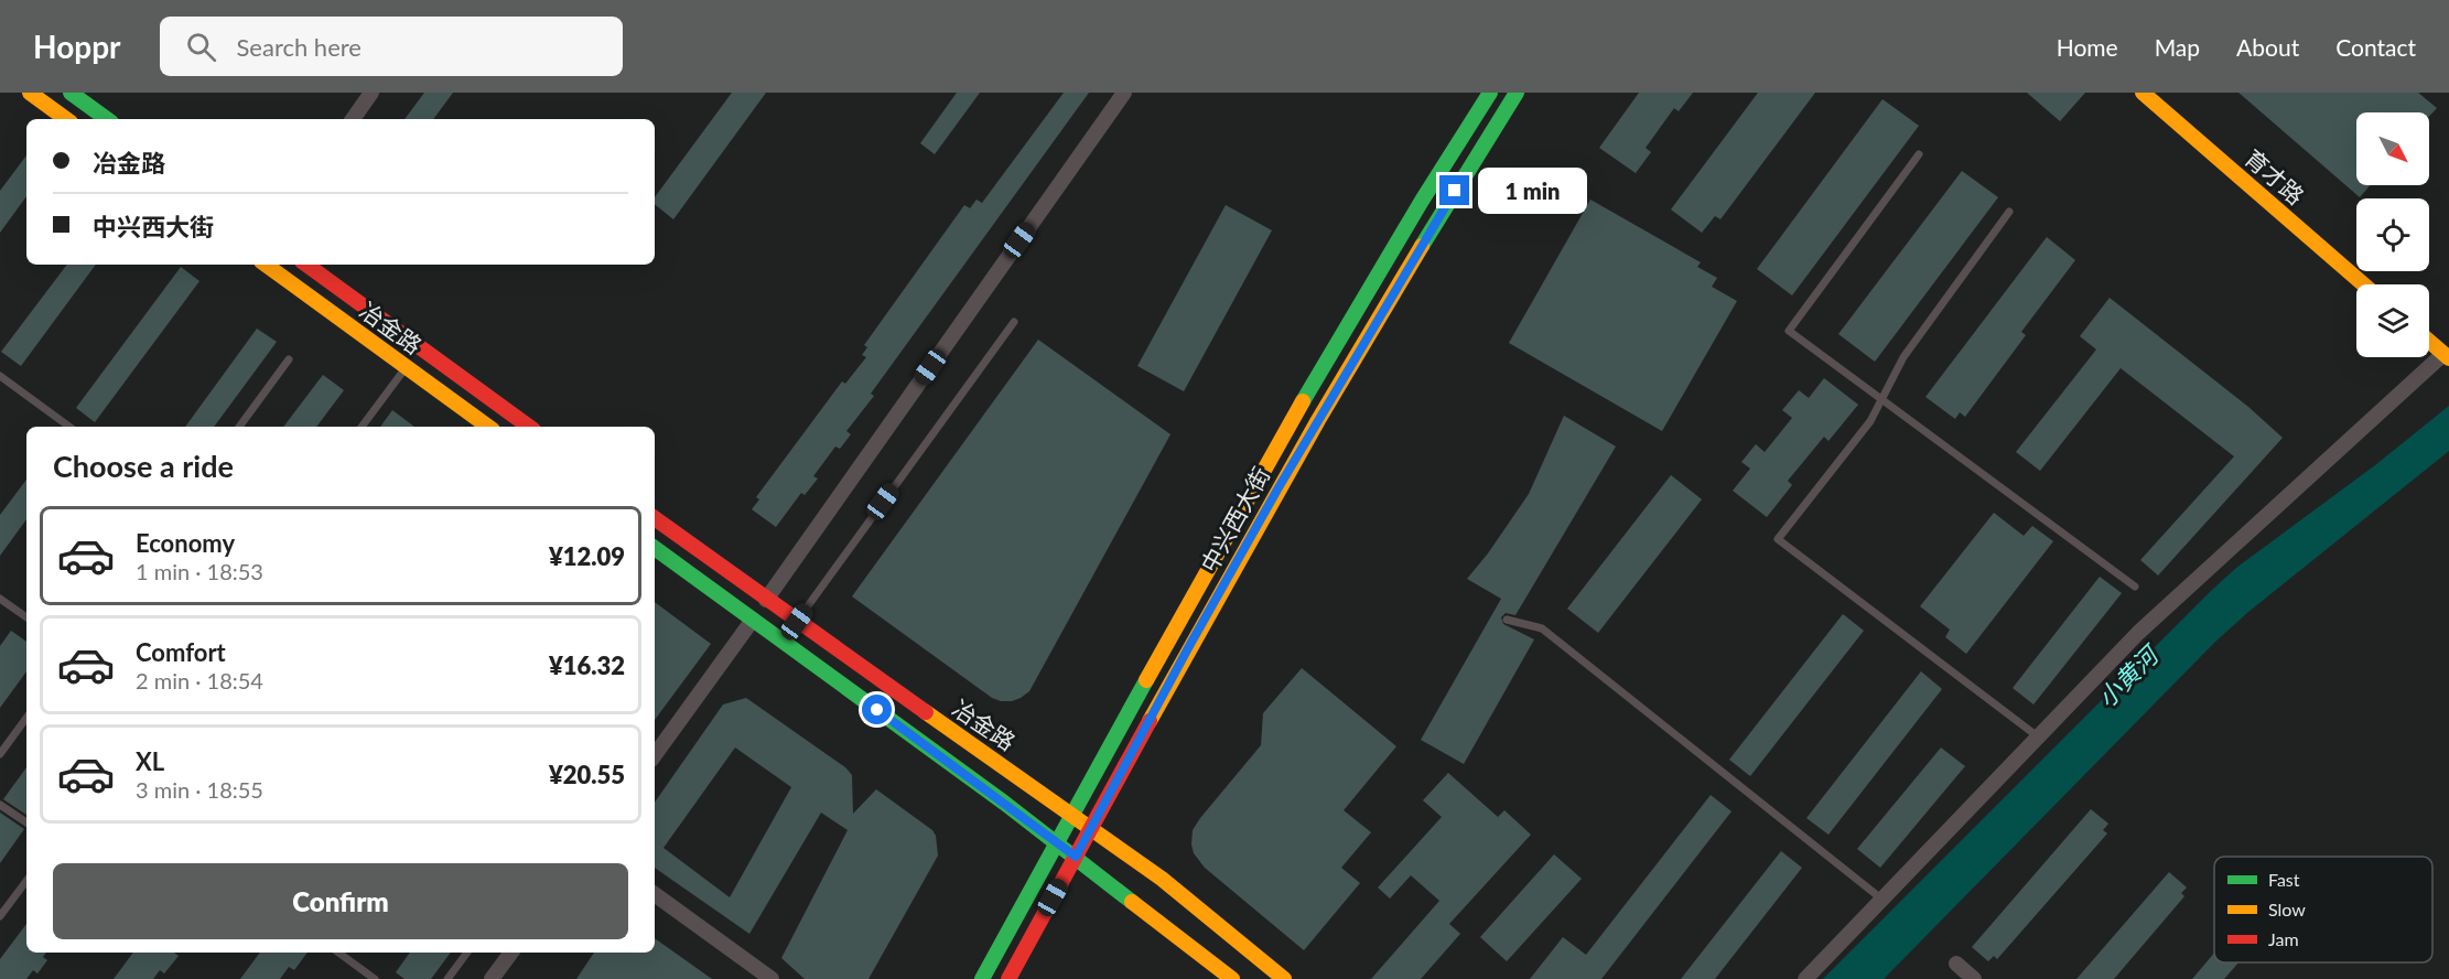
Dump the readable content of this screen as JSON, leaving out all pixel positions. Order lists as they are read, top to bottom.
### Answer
{
  "streets": {
    "street": ["育才路", "冶金路", "中兴西大街"]
  },
  "crossings": [
    ["冶金路", "中兴西大街"]
  ],
  "water": ["小黄河"],
  "legend": ["Fast", "Slow", "Jam"],
  "north": "bottom right",
  "page": {
    "header": "Hoppr",
    "search": "Search here",
    "nav": [
      "Home",
      "Map",
      "About",
      "Contact"
    ],
    "banner": ["冶金路", "中兴西大街"],
    "bubble": "1 min",
    "heading": "Choose a ride",
    "list": [
      {
        "name": "Economy",
        "note": "1 min · 18:53",
        "value": "¥12.09"
      },
      {
        "name": "Comfort",
        "note": "2 min · 18:54",
        "value": "¥16.32"
      },
      {
        "name": "XL",
        "note": "3 min · 18:55",
        "value": "¥20.55"
      }
    ],
    "buttons": "Confirm"
  }
}
